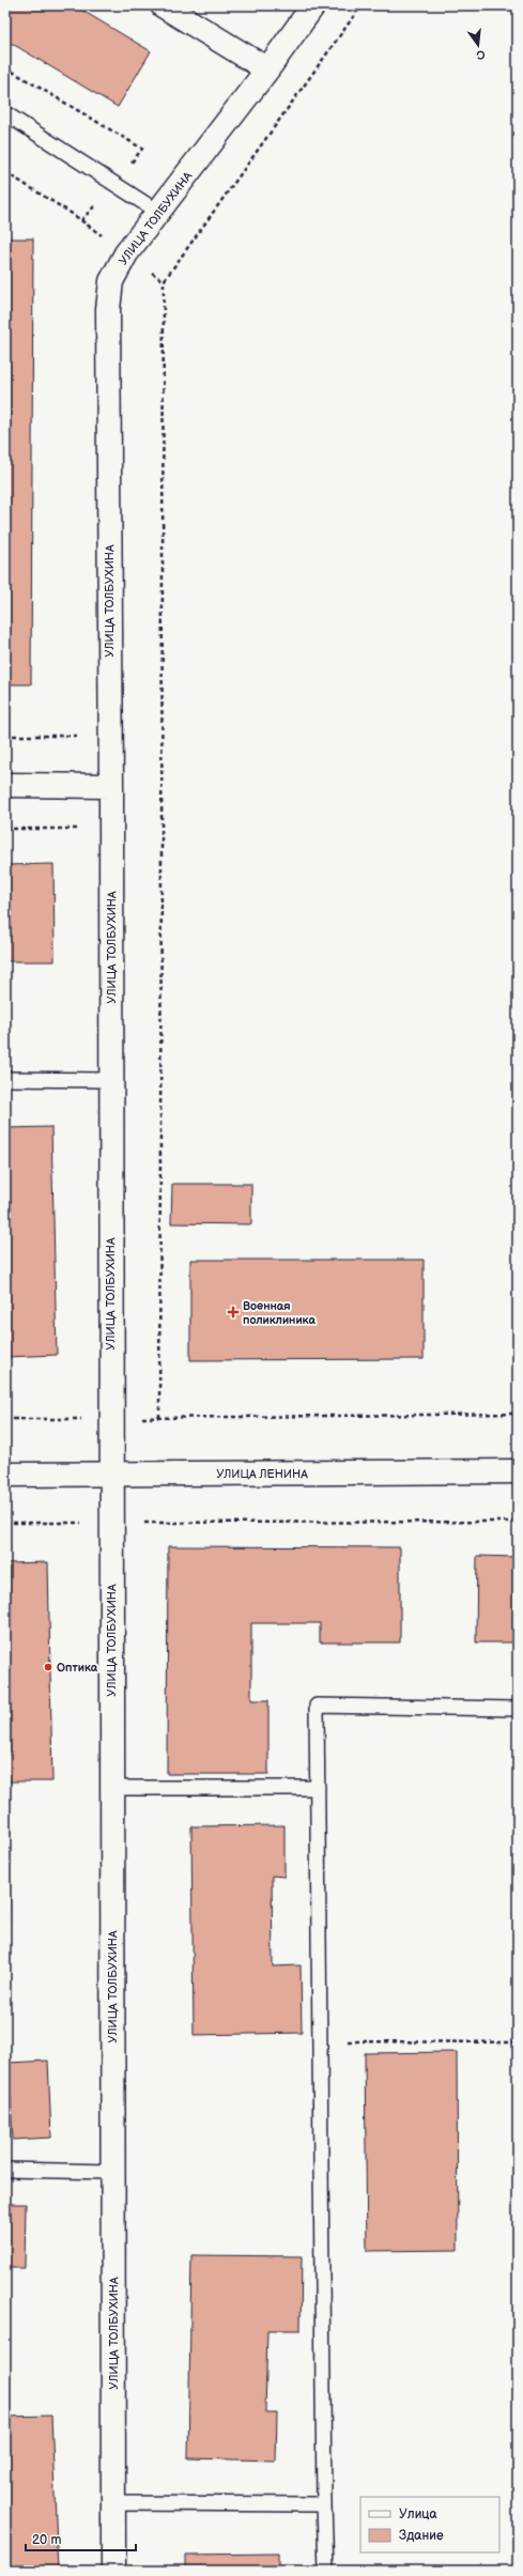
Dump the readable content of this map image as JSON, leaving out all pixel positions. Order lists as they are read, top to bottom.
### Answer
{
  "streets": {
    "street": ["УЛИЦА ТОЛБУХИНА", "УЛИЦА ЛЕНИНА"]
  },
  "crossings": [
    ["УЛИЦА ТОЛБУХИНА", "УЛИЦА ЛЕНИНА"]
  ],
  "places": {
    "health": ["Военная поликлиника"],
    "other": ["Оптика"]
  },
  "legend": ["Улица", "Здание"],
  "scale_bar": "20 m",
  "north": "bottom"
}
